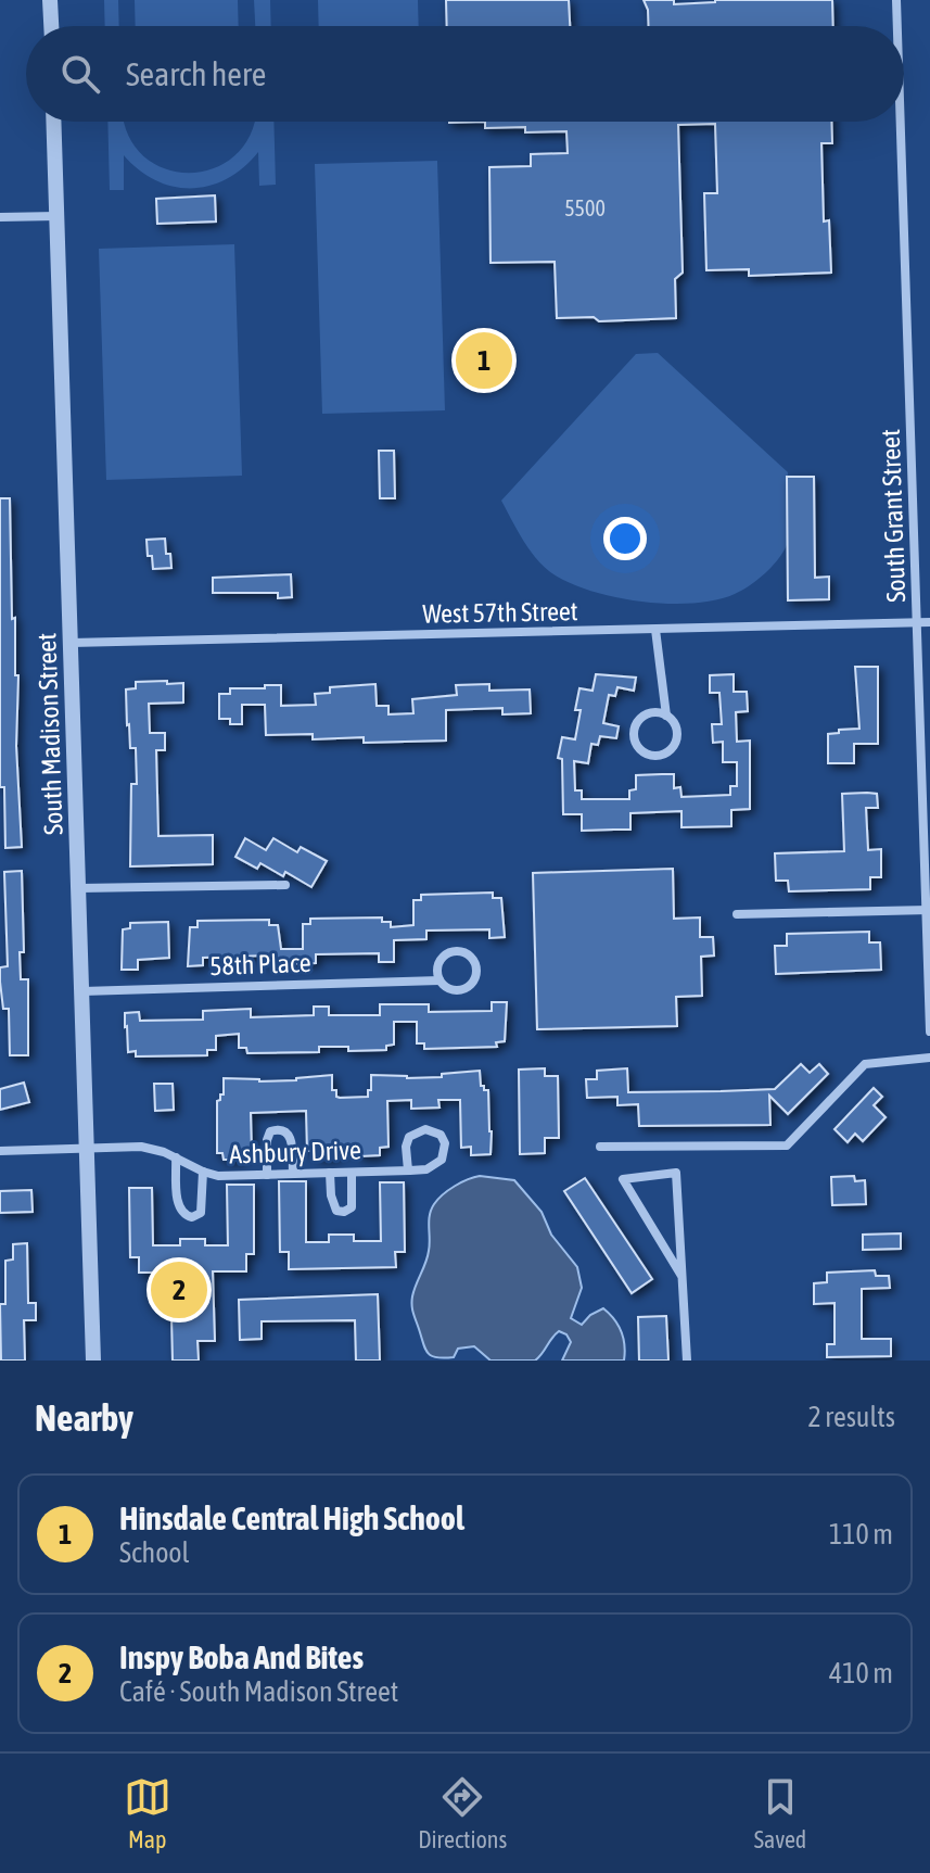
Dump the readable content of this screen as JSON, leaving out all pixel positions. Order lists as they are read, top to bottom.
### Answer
{
  "streets": {
    "street": [
      "South Grant Street",
      "West 57th Street",
      "South Madison Street",
      "58th Place",
      "Ashbury Drive"
    ]
  },
  "crossings": [
    ["South Grant Street", "West 57th Street"],
    ["West 57th Street", "South Madison Street"],
    ["South Madison Street", "58th Place"],
    ["South Madison Street", "Ashbury Drive"]
  ],
  "house_numbers": ["5500"],
  "page": {
    "search": "Search here",
    "pins": ["1", "2"],
    "heading": ["Nearby", "2 results"],
    "list": [
      {
        "mark": "1",
        "name": "Hinsdale Central High School",
        "note": "School",
        "value": "110 m"
      },
      {
        "mark": "2",
        "name": "Inspy Boba And Bites",
        "note": "Café · South Madison Street",
        "value": "410 m"
      }
    ],
    "nav": ["Map", "Directions", "Saved"]
  }
}
